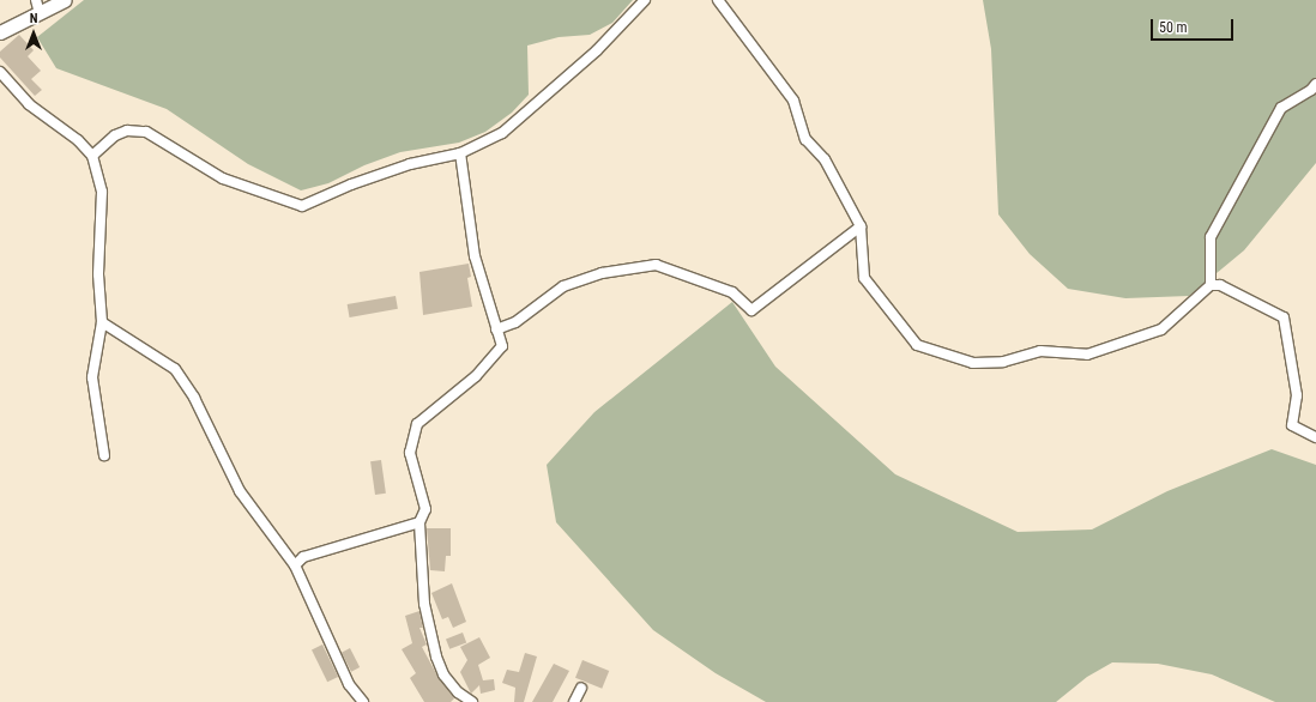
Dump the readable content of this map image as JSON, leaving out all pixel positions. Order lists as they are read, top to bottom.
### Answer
{
  "scale_bar": "50 m",
  "north": "top"
}
